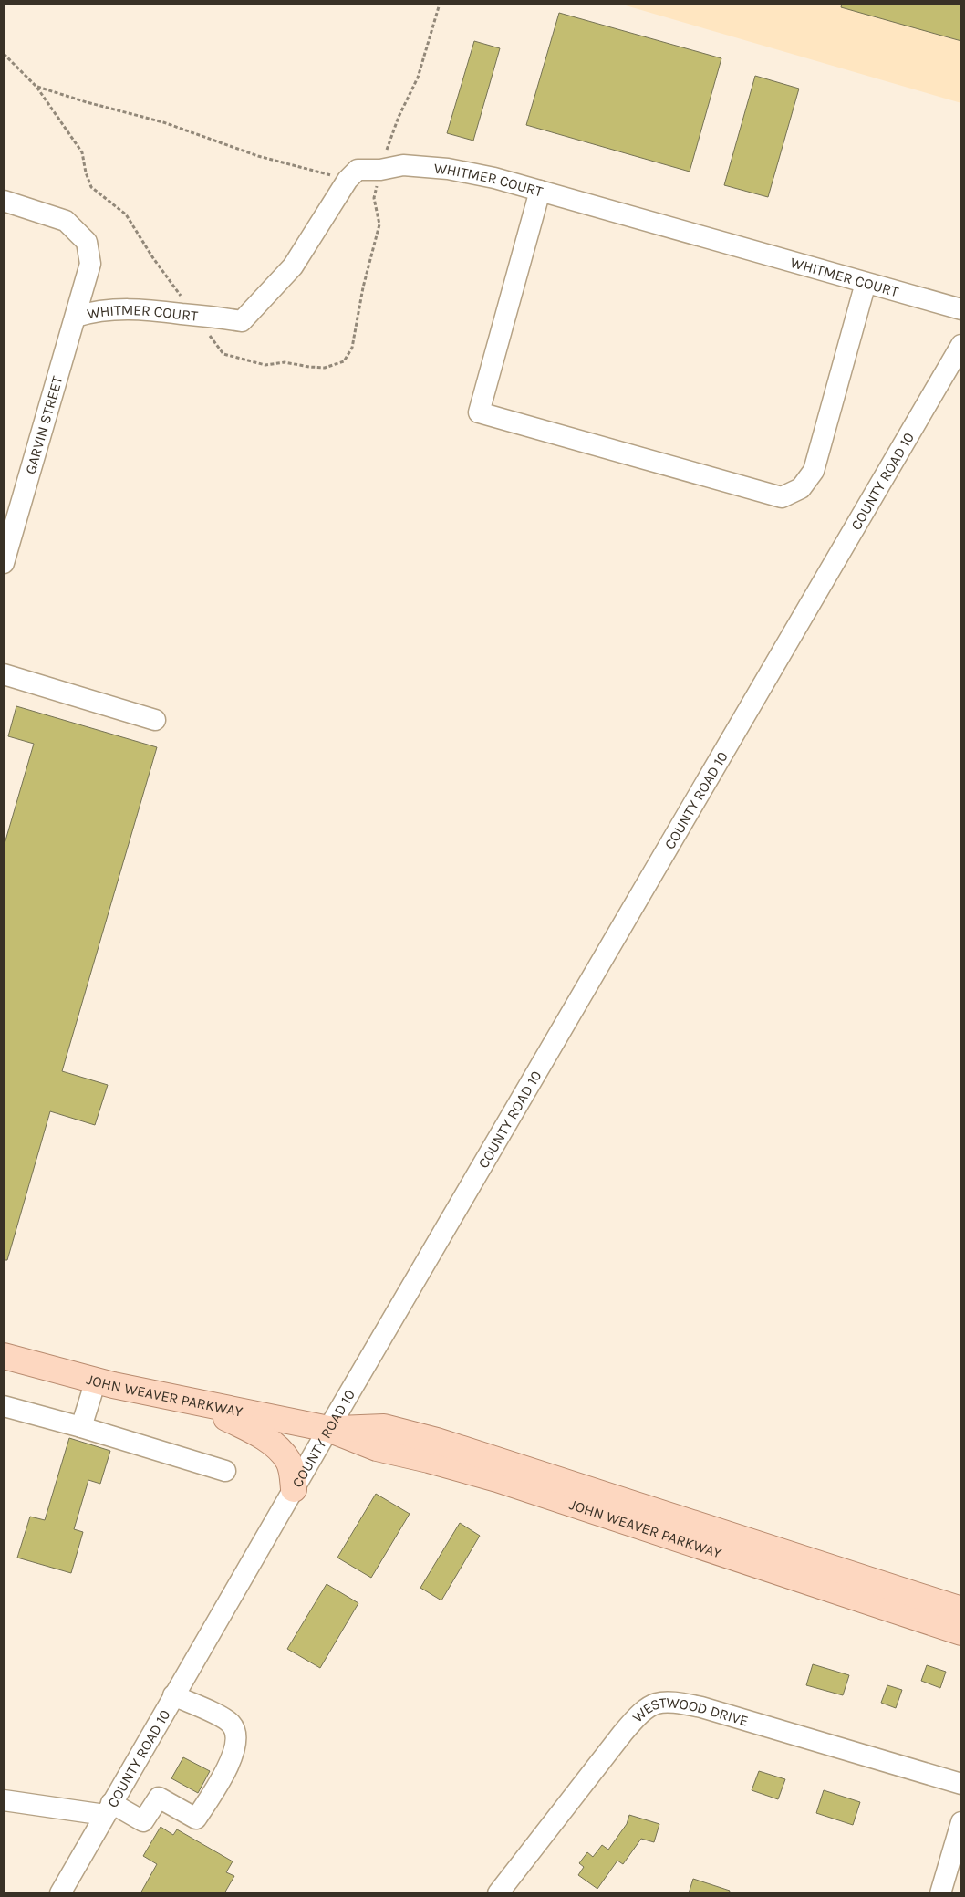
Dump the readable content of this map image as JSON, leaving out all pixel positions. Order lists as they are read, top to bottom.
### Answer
{
  "streets": {
    "main road": ["JOHN WEAVER PARKWAY"],
    "street": [
      "WHITMER COURT",
      "GARVIN STREET",
      "COUNTY ROAD 10",
      "WESTWOOD DRIVE"
    ]
  },
  "crossings": [
    ["WHITMER COURT", "GARVIN STREET"],
    ["COUNTY ROAD 10", "JOHN WEAVER PARKWAY"]
  ]
}
